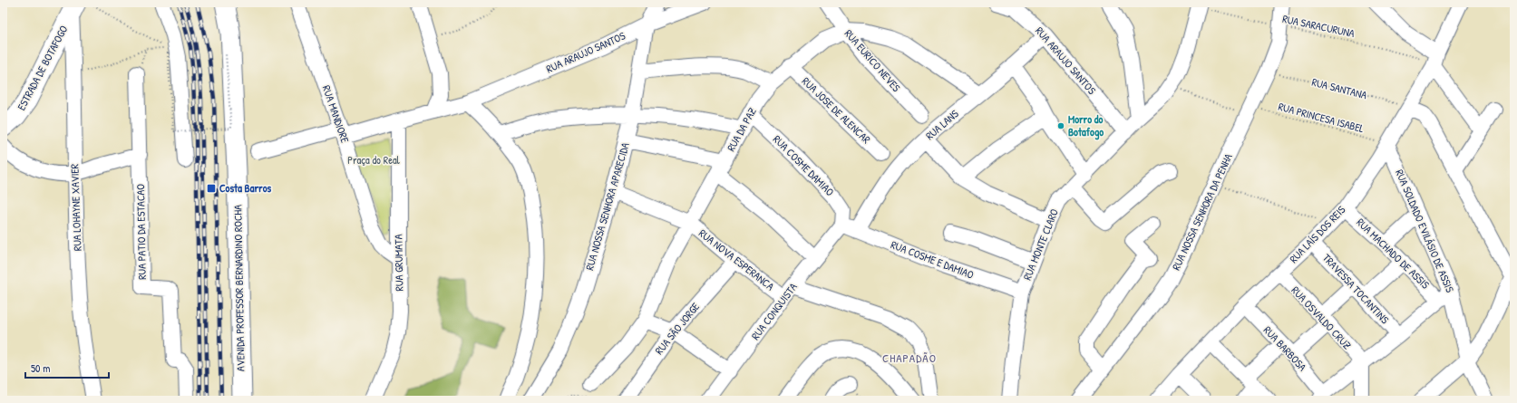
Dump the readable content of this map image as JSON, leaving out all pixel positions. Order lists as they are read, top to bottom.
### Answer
{
  "streets": {
    "main road": ["ESTRADA DE BOTAFOGO", "AVENIDA PROFESSOR BERNARDINO ROCHA"],
    "street": [
      "RUA ARAUJO SANTOS",
      "RUA EURICO NEVES",
      "RUA JOSE DE ALENCAR",
      "RUA MANDIORE",
      "RUA LANS",
      "RUA DA PAZ",
      "RUA COSME DAMIAO",
      "RUA NOSSA SENHORA APARECIDA",
      "RUA LOHAYNE XAVIER",
      "RUA NOSSA SENHORA DA PENHA",
      "RUA SOLDADO EVILÁSIO DE ASSIS",
      "RUA PATIO DA ESTACAO",
      "RUA LAÍS DOS REIS",
      "RUA MONTE CLARO",
      "RUA MACHADO DE ASSIS",
      "RUA NOVA ESPERANCA",
      "RUA COSME E DAMIAO",
      "RUA GRUMATA",
      "TRAVESSA TOCANTINS",
      "RUA CONQUISTA",
      "RUA OSVALDO CRUZ",
      "RUA SÃO JORGE",
      "RUA BARBOSA"
    ],
    "path": ["RUA SARACURUNA", "RUA SANTANA", "RUA PRINCESA ISABEL"]
  },
  "crossings": [
    ["RUA SARACURUNA", "RUA NOSSA SENHORA DA PENHA"],
    ["RUA SARACURUNA", "RUA LAÍS DOS REIS"],
    ["RUA SARACURUNA", "RUA MONTE CLARO"],
    ["RUA ARAUJO SANTOS", "RUA MANDIORE"],
    ["RUA ARAUJO SANTOS", "RUA LANS"],
    ["RUA ARAUJO SANTOS", "RUA NOSSA SENHORA APARECIDA"],
    ["RUA ARAUJO SANTOS", "RUA MONTE CLARO"],
    ["RUA ARAUJO SANTOS", "RUA GRUMATA"],
    ["RUA EURICO NEVES", "RUA DA PAZ"],
    ["ESTRADA DE BOTAFOGO", "RUA LOHAYNE XAVIER"],
    ["RUA SANTANA", "RUA NOSSA SENHORA DA PENHA"],
    ["RUA SANTANA", "RUA LAÍS DOS REIS"],
    ["RUA JOSE DE ALENCAR", "RUA DA PAZ"],
    ["RUA MANDIORE", "RUA GRUMATA"],
    ["RUA PRINCESA ISABEL", "RUA NOSSA SENHORA DA PENHA"],
    ["RUA PRINCESA ISABEL", "RUA SOLDADO EVILÁSIO DE ASSIS"],
    ["RUA PRINCESA ISABEL", "RUA LAÍS DOS REIS"],
    ["RUA PRINCESA ISABEL", "RUA MONTE CLARO"],
    ["RUA LANS", "RUA DA PAZ"],
    ["RUA LANS", "RUA COSME E DAMIAO"],
    ["RUA DA PAZ", "RUA COSME DAMIAO"],
    ["RUA DA PAZ", "RUA NOVA ESPERANCA"],
    ["RUA COSME DAMIAO", "RUA COSME E DAMIAO"],
    ["RUA COSME DAMIAO", "RUA CONQUISTA"],
    ["RUA NOSSA SENHORA APARECIDA", "RUA NOVA ESPERANCA"],
    ["RUA SOLDADO EVILÁSIO DE ASSIS", "RUA LAÍS DOS REIS"],
    ["RUA LAÍS DOS REIS", "RUA MACHADO DE ASSIS"],
    ["RUA LAÍS DOS REIS", "TRAVESSA TOCANTINS"],
    ["RUA LAÍS DOS REIS", "RUA OSVALDO CRUZ"],
    ["RUA LAÍS DOS REIS", "RUA BARBOSA"],
    ["RUA MONTE CLARO", "RUA COSME E DAMIAO"],
    ["RUA NOVA ESPERANCA", "RUA CONQUISTA"],
    ["RUA NOVA ESPERANCA", "RUA SÃO JORGE"],
    ["RUA COSME E DAMIAO", "RUA CONQUISTA"]
  ],
  "districts": ["CHAPADÃO"],
  "parks": ["Praça do Real"],
  "places": {
    "other": ["Morro do Botafogo"],
    "transit": ["Costa Barros"]
  },
  "scale_bar": "50 m"
}
